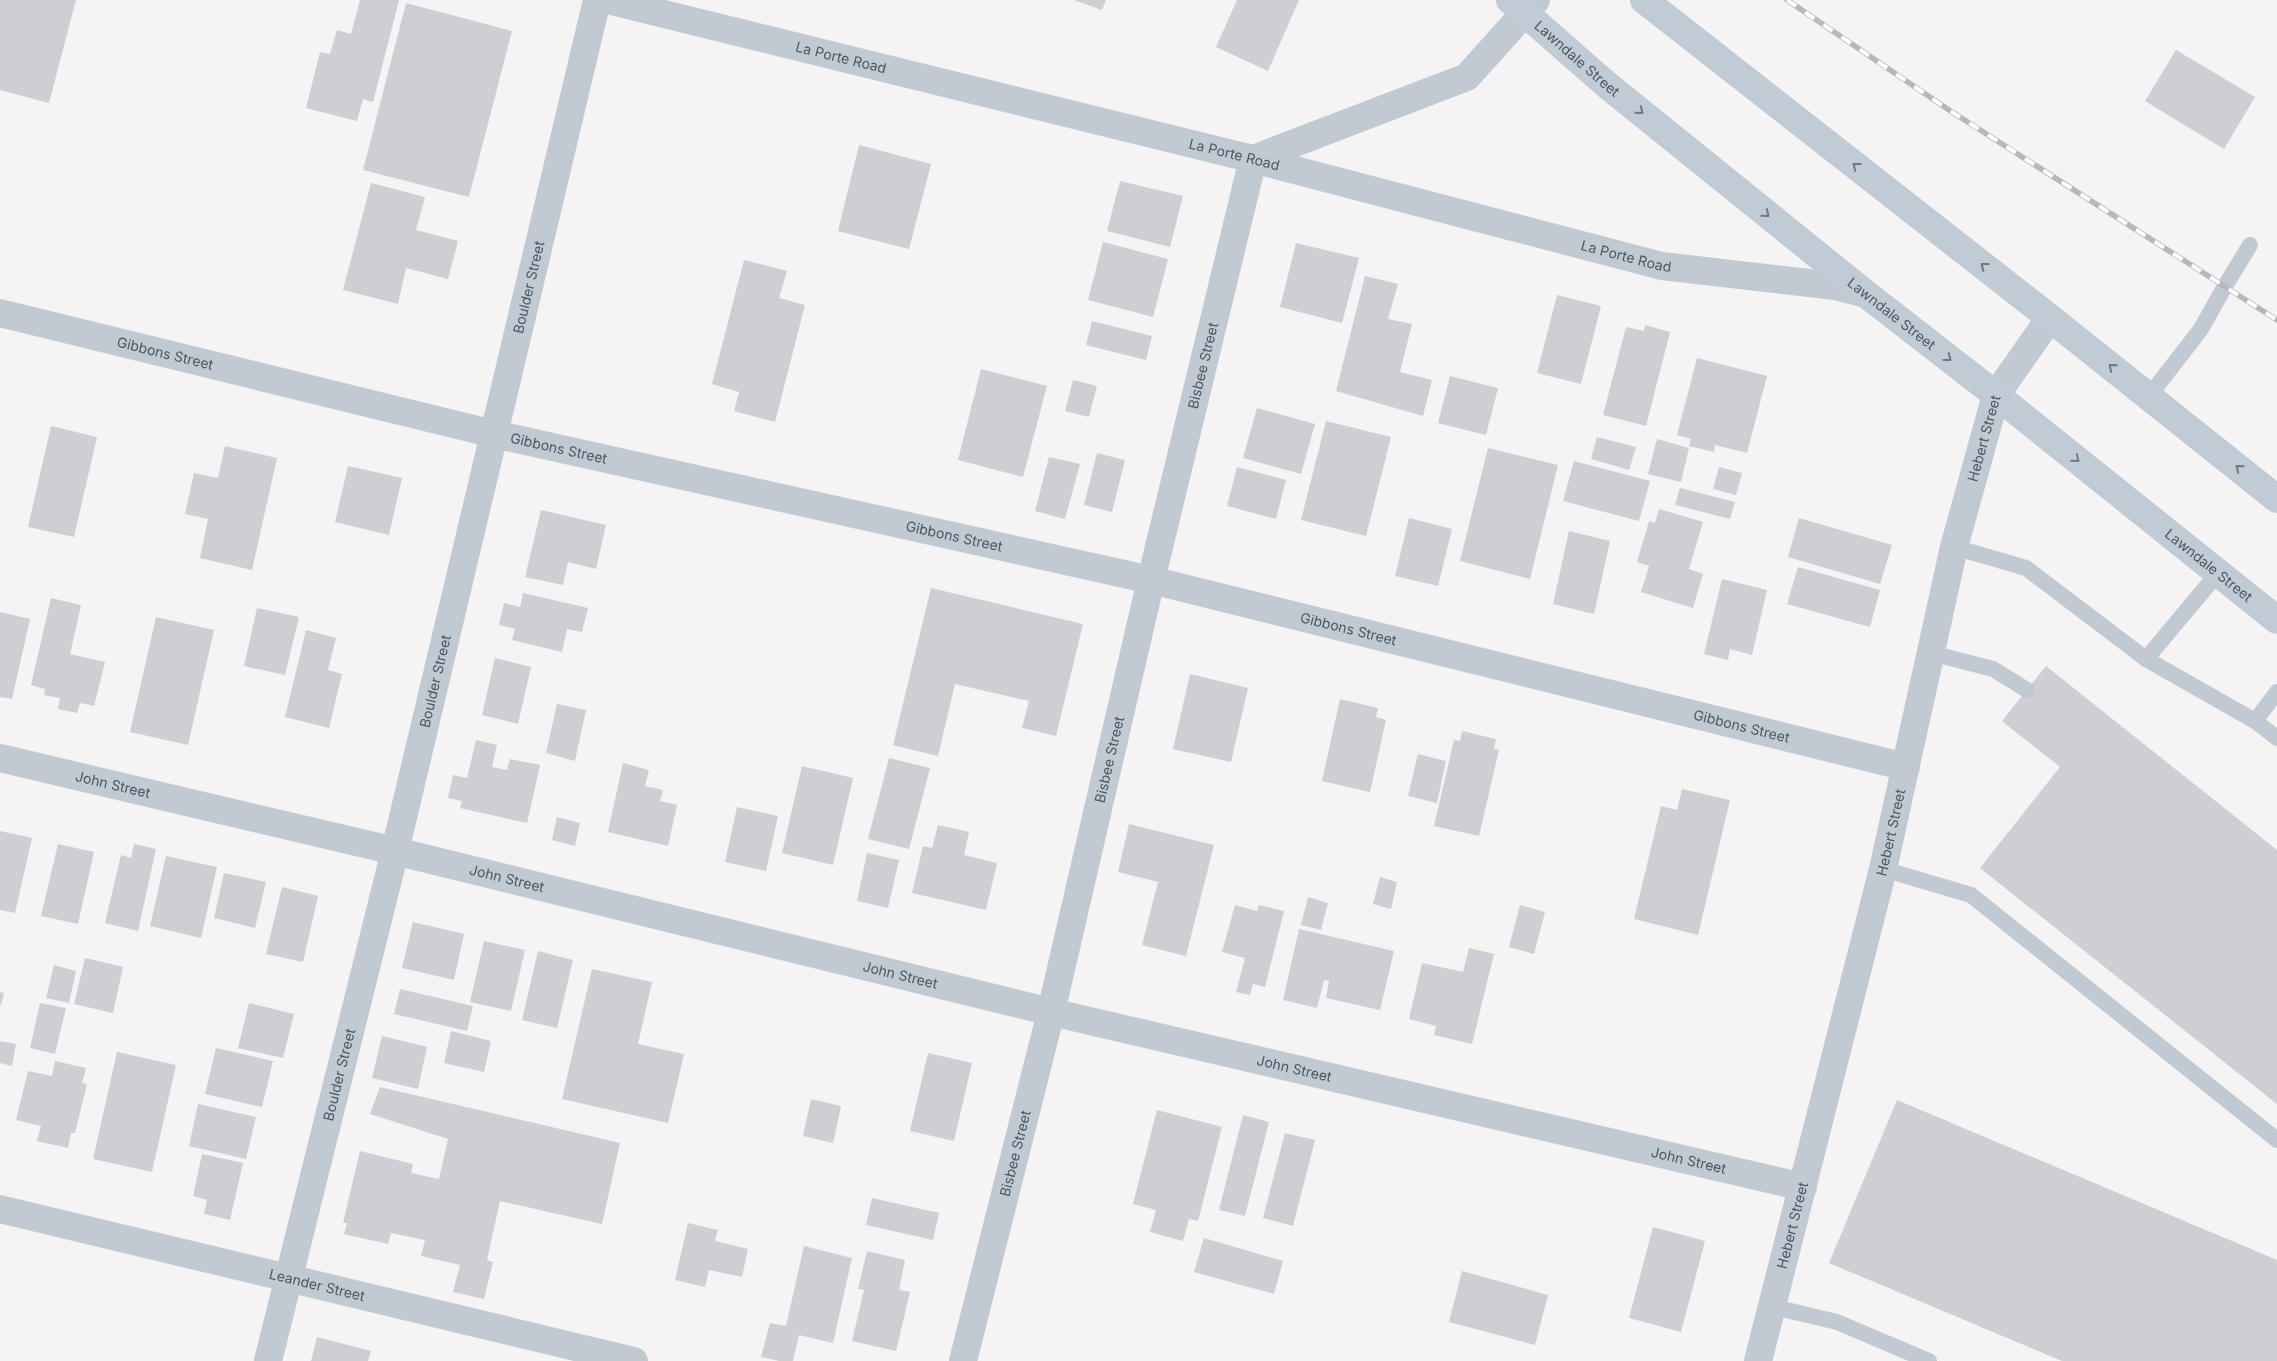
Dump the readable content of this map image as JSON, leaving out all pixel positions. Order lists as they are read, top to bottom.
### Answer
{
  "streets": {
    "main road": ["Lawndale Street"],
    "street": [
      "La Porte Road",
      "Boulder Street",
      "Gibbons Street",
      "Bisbee Street",
      "Hebert Street",
      "John Street",
      "Leander Street"
    ]
  },
  "crossings": [
    ["Lawndale Street", "La Porte Road"],
    ["Lawndale Street", "Hebert Street"],
    ["La Porte Road", "Bisbee Street"],
    ["Boulder Street", "Gibbons Street"],
    ["Boulder Street", "John Street"],
    ["Boulder Street", "Leander Street"],
    ["Gibbons Street", "Bisbee Street"],
    ["Gibbons Street", "Hebert Street"],
    ["Bisbee Street", "John Street"],
    ["Hebert Street", "John Street"]
  ]
}
